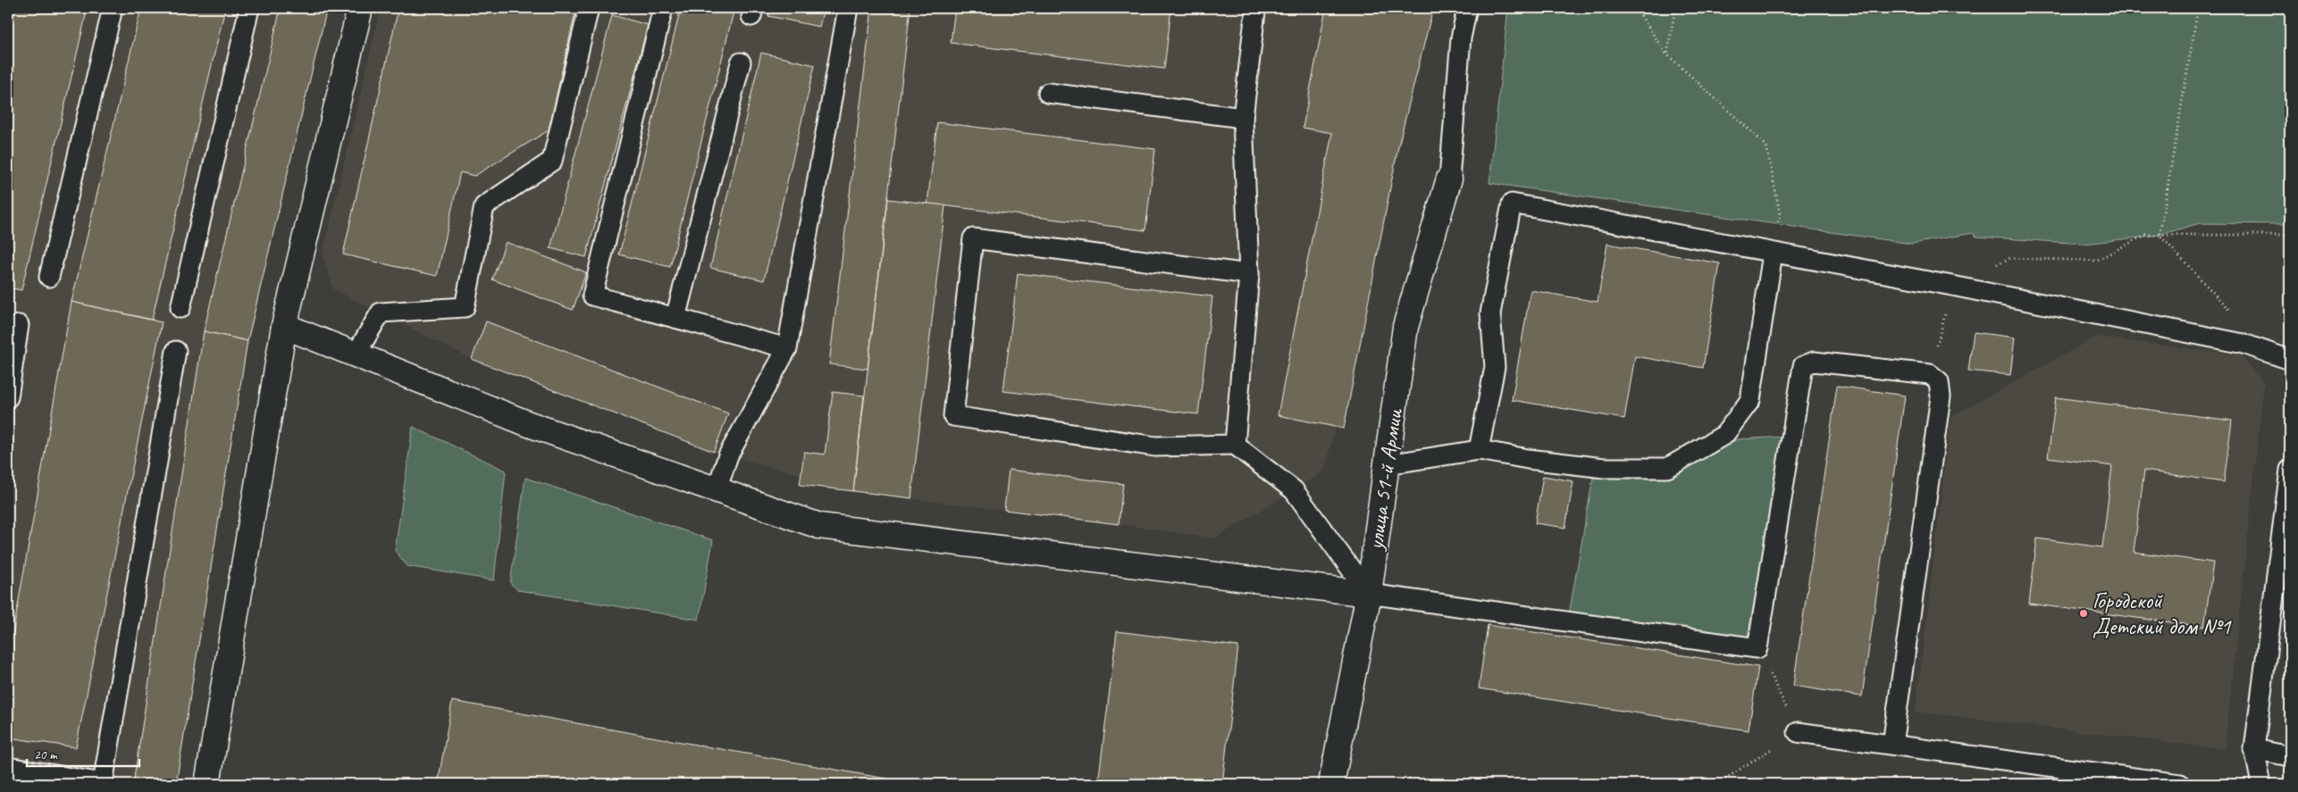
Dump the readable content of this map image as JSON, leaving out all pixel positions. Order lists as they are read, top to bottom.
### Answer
{
  "streets": {
    "street": ["улица 51-й Армии"]
  },
  "places": ["Городской Детский дом №1"],
  "scale_bar": "20 m"
}
